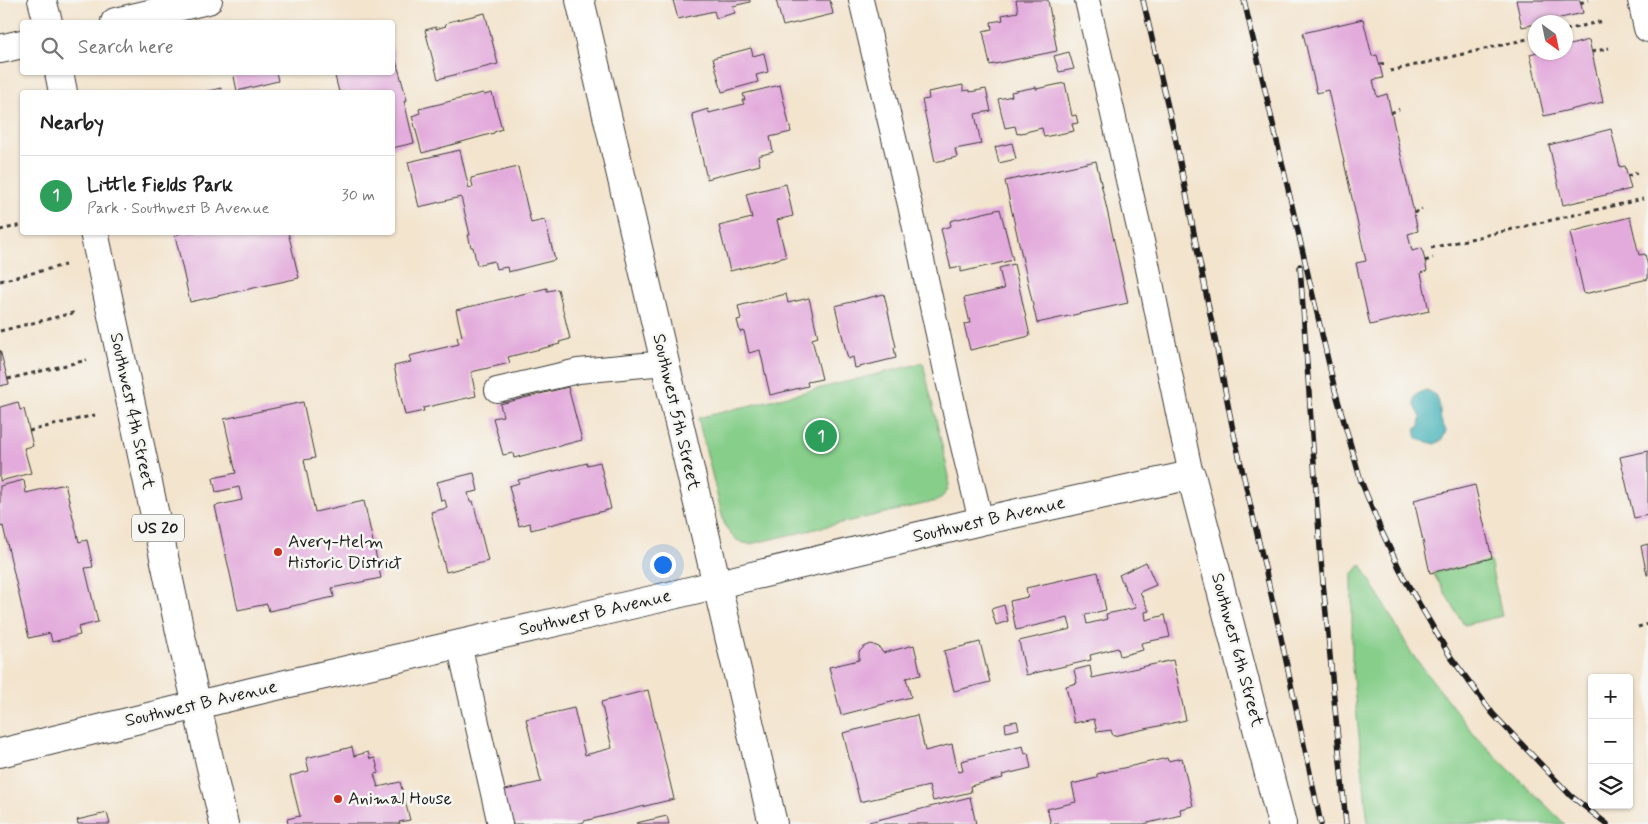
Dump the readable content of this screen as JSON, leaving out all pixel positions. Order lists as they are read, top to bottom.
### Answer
{
  "streets": {
    "main road": [
      "Southwest 4th Street",
      "Southwest 5th Street",
      "Southwest B Avenue",
      "US 20",
      "Southwest 6th Street"
    ]
  },
  "crossings": [
    ["Southwest 4th Street", "Southwest B Avenue"],
    ["Southwest 5th Street", "Southwest B Avenue"],
    ["Southwest B Avenue", "Southwest 6th Street"]
  ],
  "places": ["Avery-Helm Historic District", "Animal House"],
  "north": "bottom right",
  "page": {
    "search": "Search here",
    "heading": "Nearby",
    "list": [
      {
        "mark": "1",
        "name": "Little Fields Park",
        "note": "Park · Southwest B Avenue",
        "value": "30 m"
      }
    ],
    "pins": "1",
    "map_buttons": ["+", "−"]
  }
}
